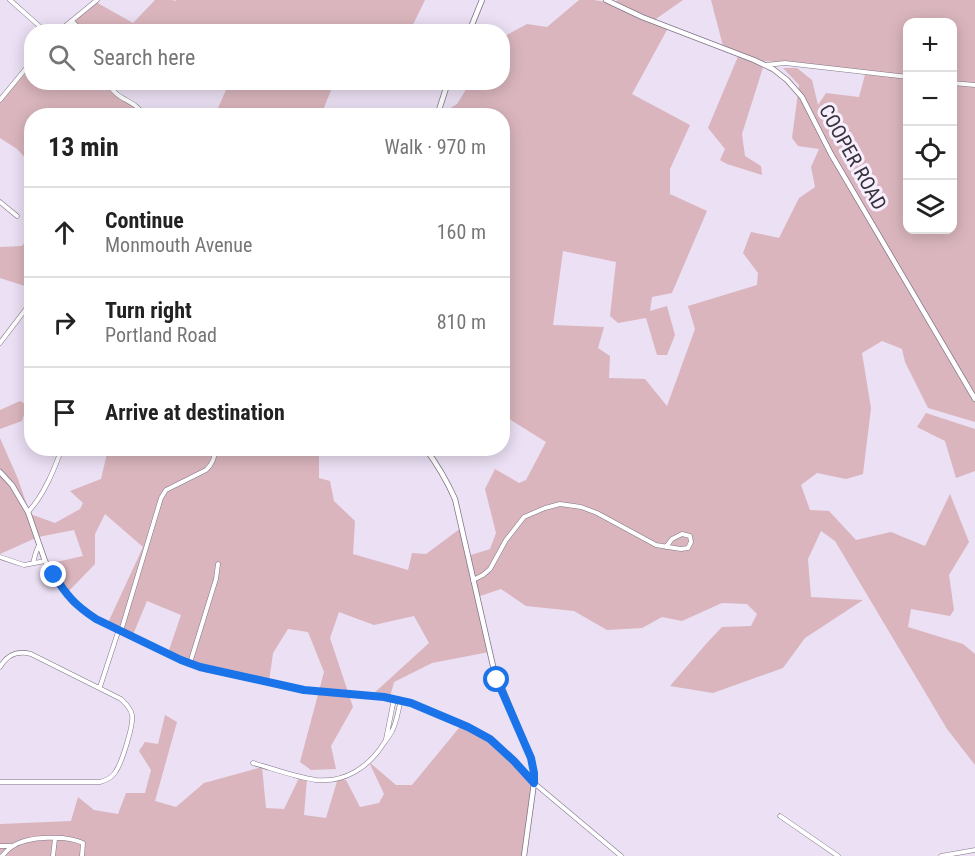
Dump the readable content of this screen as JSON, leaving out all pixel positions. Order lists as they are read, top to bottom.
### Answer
{
  "streets": {
    "street": ["COOPER ROAD"]
  },
  "page": {
    "map_buttons": ["+", "−"],
    "search": "Search here",
    "heading": ["13 min", "Walk · 970 m"],
    "list": [
      ["Continue", "Monmouth Avenue", "160 m"],
      ["Turn right", "Portland Road", "810 m"],
      "Arrive at destination"
    ]
  }
}
